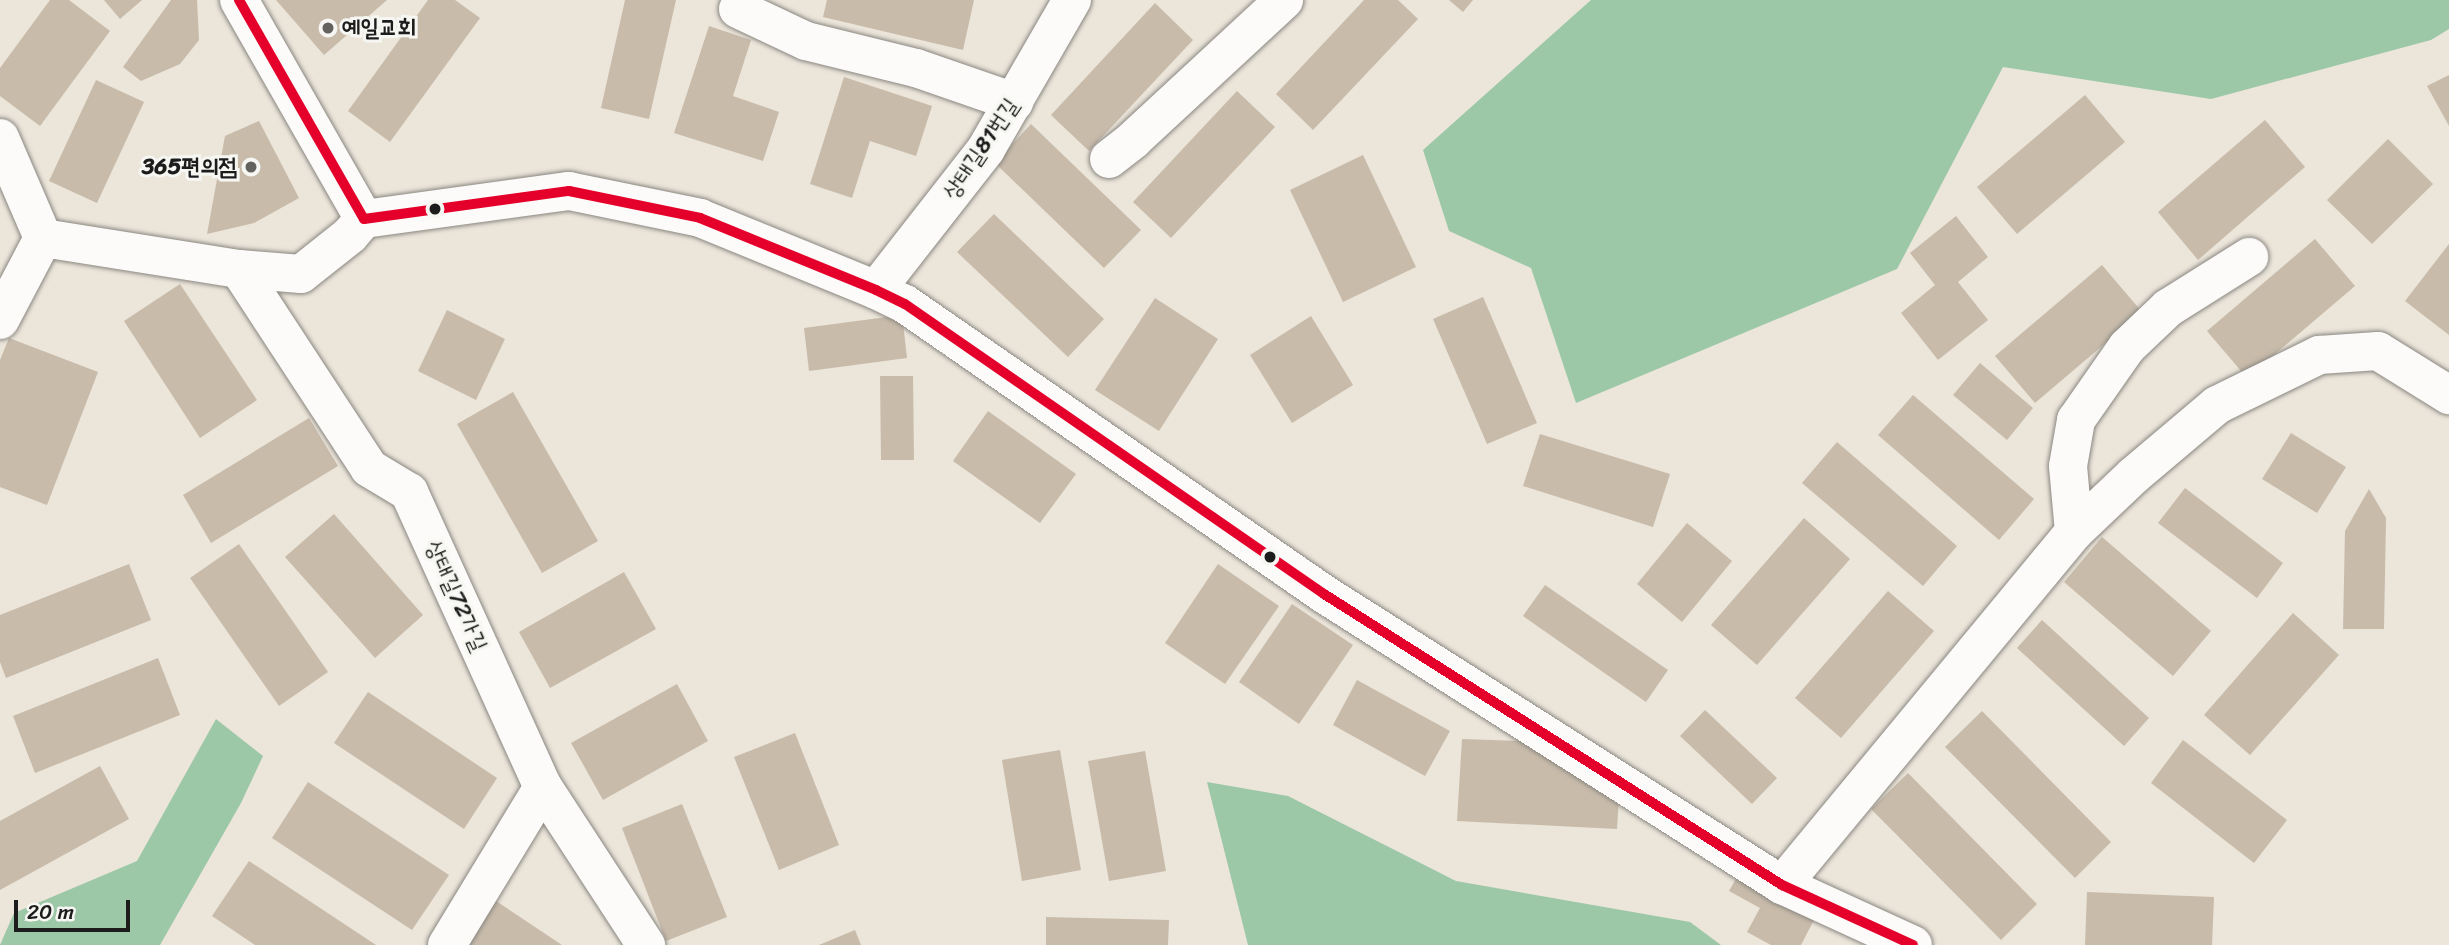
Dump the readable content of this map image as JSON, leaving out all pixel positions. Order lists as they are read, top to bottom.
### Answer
{
  "streets": {
    "street": ["상태길81번길", "상태길72가길"]
  },
  "places": ["예일교회", "365편의점"],
  "scale_bar": "20 m"
}
